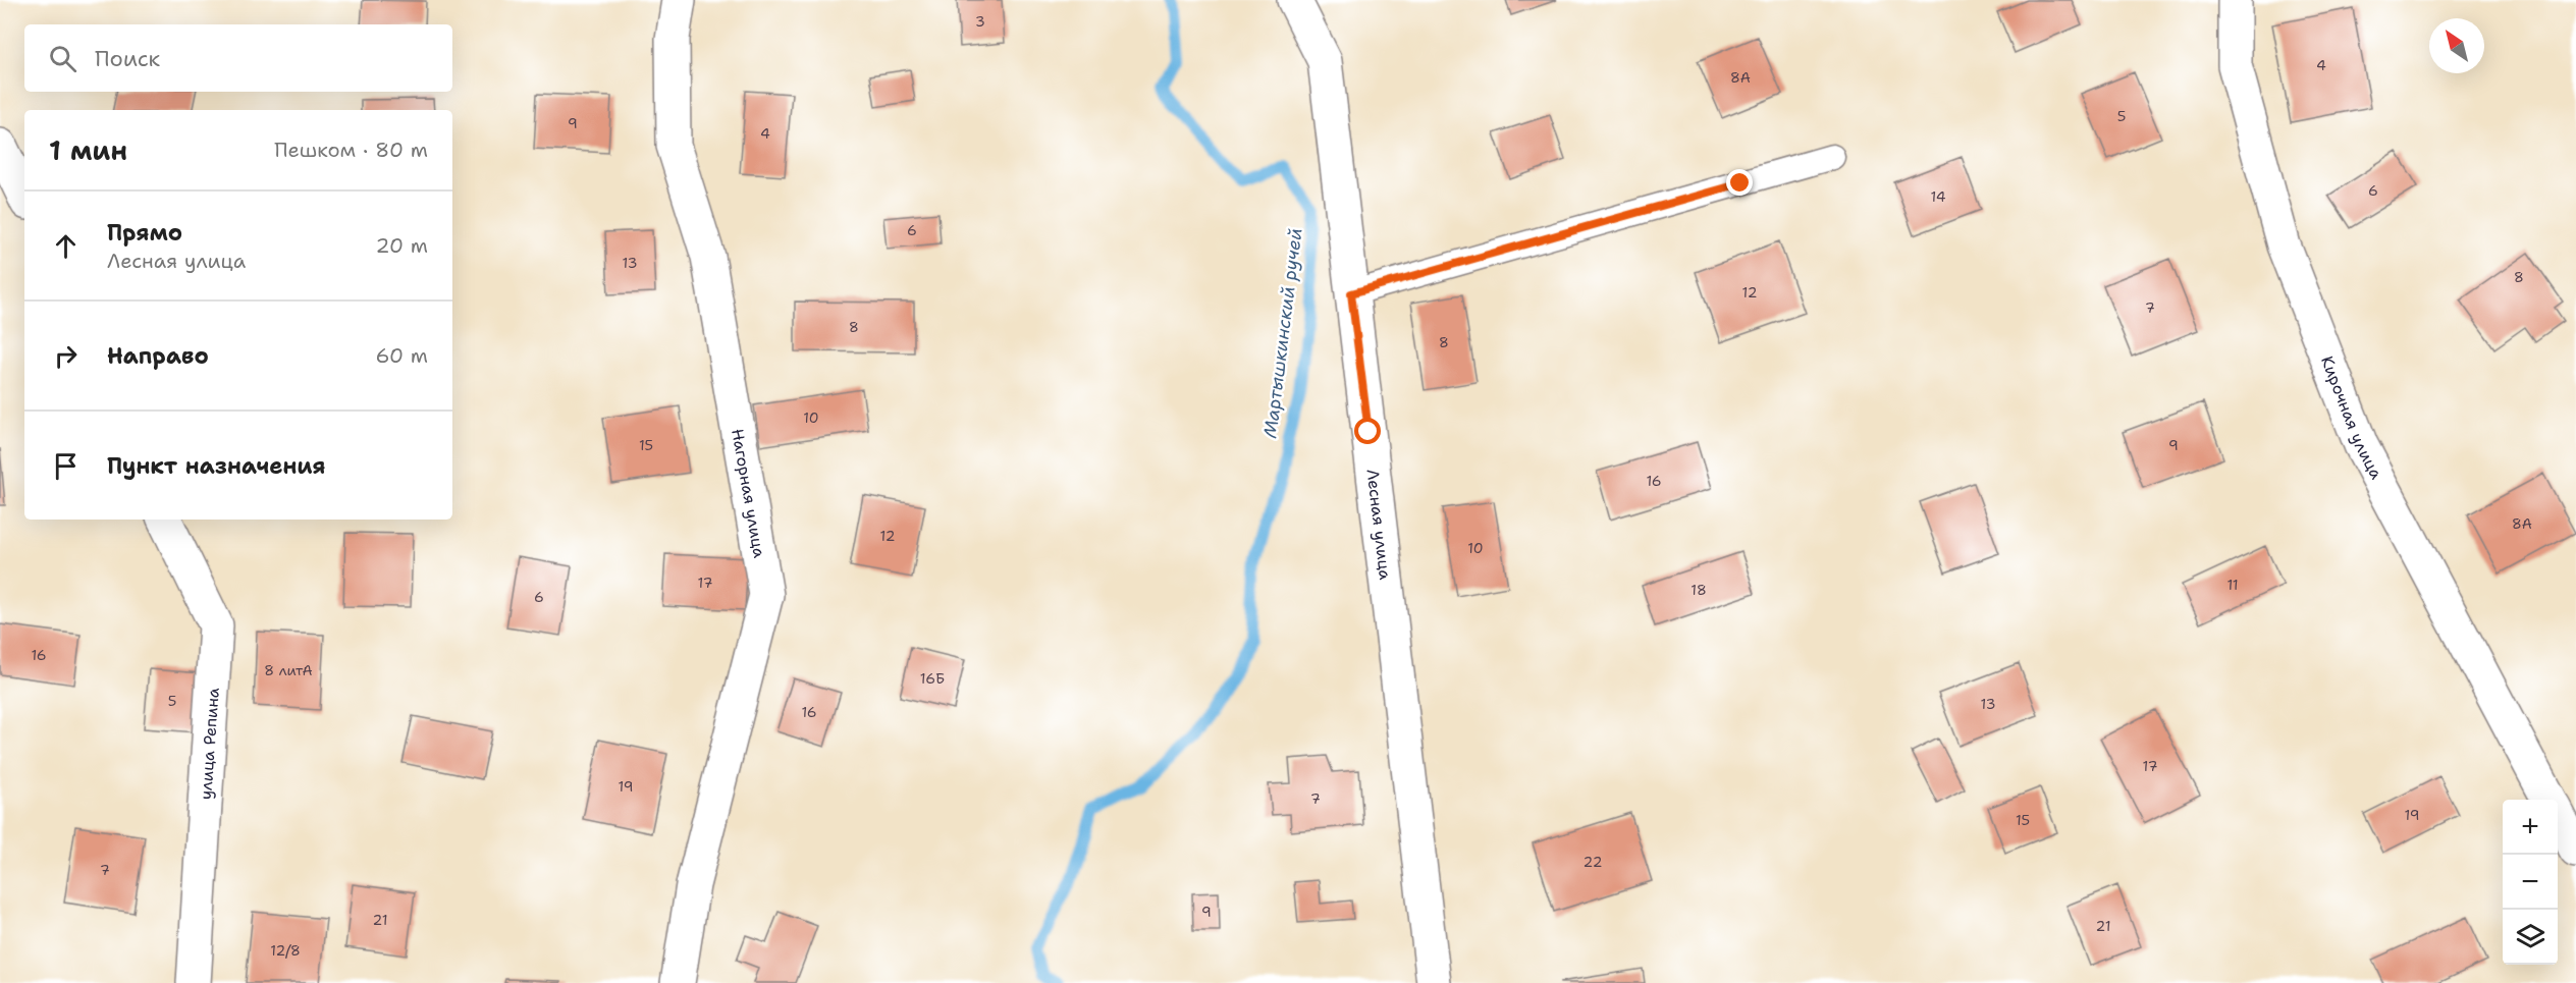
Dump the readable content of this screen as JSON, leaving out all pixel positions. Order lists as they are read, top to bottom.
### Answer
{
  "streets": {
    "street": [
      "Кирочная улица",
      "Нагорная улица",
      "Лесная улица",
      "улица Репина"
    ]
  },
  "water": ["Мартышкинский ручей"],
  "house_numbers": [
    "3",
    "4",
    "8А",
    "5",
    "9",
    "4",
    "6",
    "14",
    "6",
    "13",
    "8",
    "12",
    "7",
    "8",
    "8",
    "10",
    "15",
    "9",
    "16",
    "8А",
    "12",
    "10",
    "17",
    "11",
    "18",
    "6",
    "16",
    "8 литА",
    "16Б",
    "5",
    "13",
    "16",
    "17",
    "19",
    "7",
    "19",
    "15",
    "22",
    "7",
    "9",
    "21",
    "21",
    "12/8"
  ],
  "north": "top left",
  "page": {
    "search": "Поиск",
    "heading": ["1 мин", "Пешком · 80 m"],
    "list": [
      ["Прямо", "Лесная улица", "20 m"],
      ["Направо", "60 m"],
      "Пункт назначения"
    ],
    "map_buttons": ["+", "−"]
  }
}
